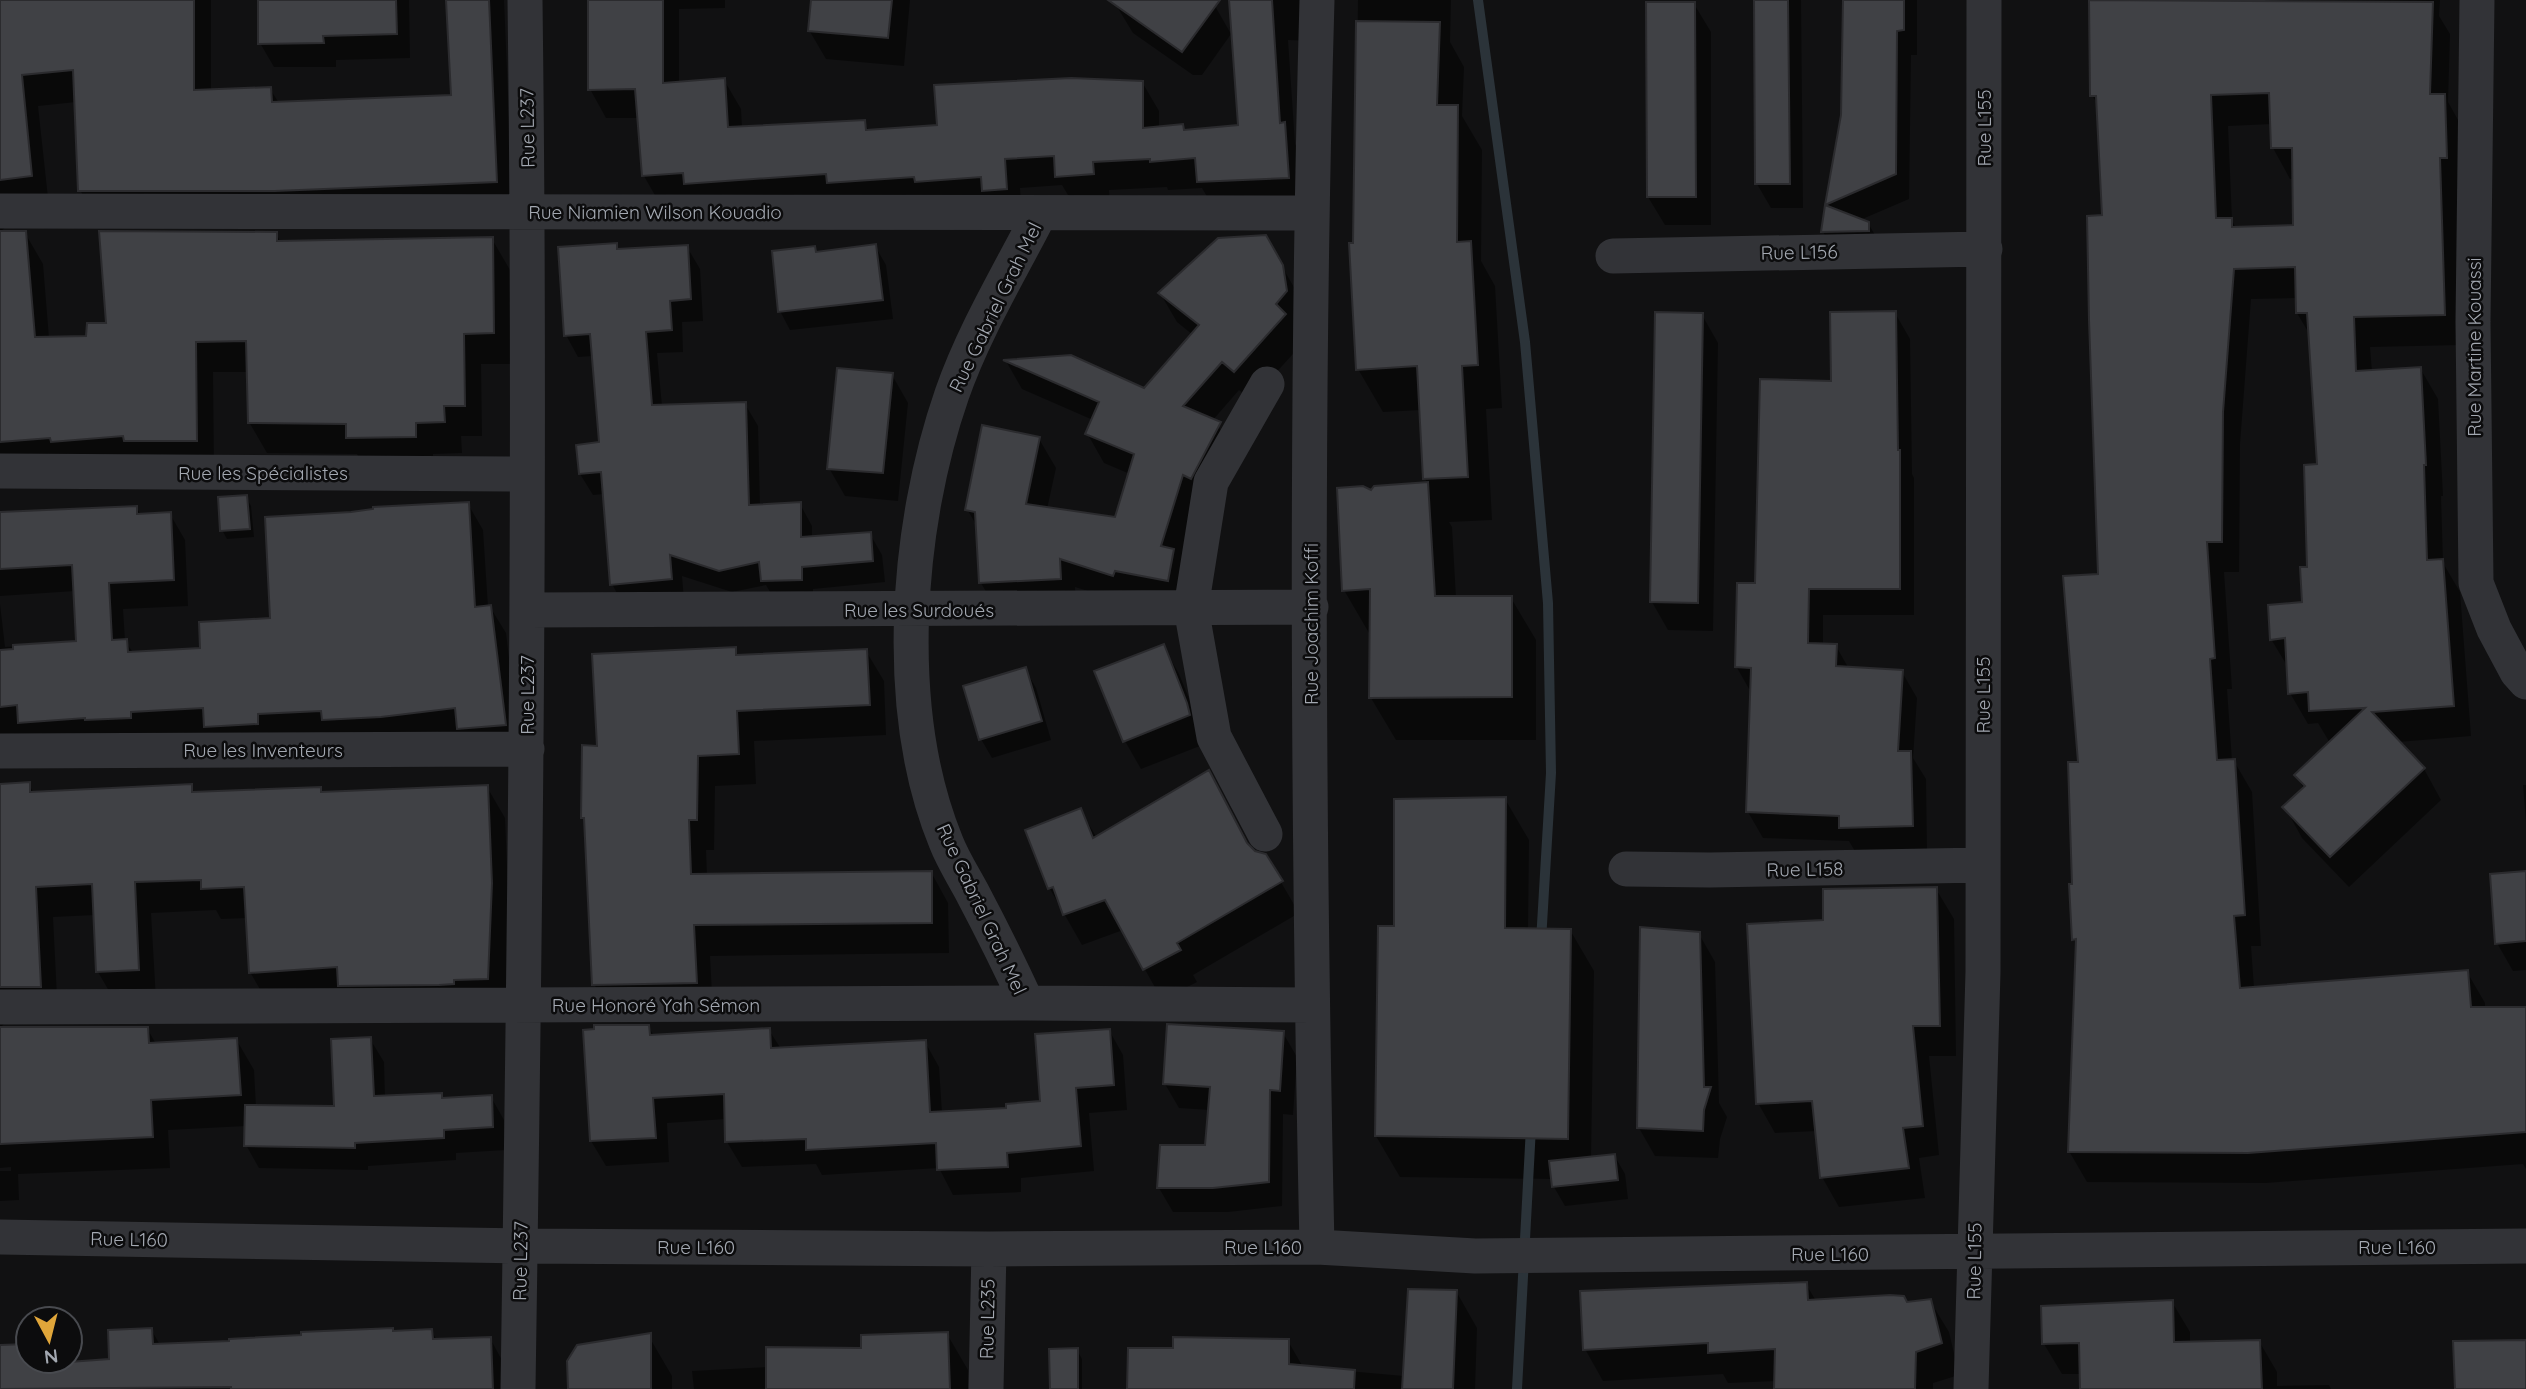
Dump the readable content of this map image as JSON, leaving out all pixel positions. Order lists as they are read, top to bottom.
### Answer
{
  "streets": {
    "street": [
      "Rue L237",
      "Rue L155",
      "Rue Niamien Wilson Kouadio",
      "Rue L156",
      "Rue Gabriel Grah Mel",
      "Rue Martine Kouassi",
      "Rue les Spécialistes",
      "Rue les Surdoués",
      "Rue Joachim Koffi",
      "Rue les Inventeurs",
      "Rue L158",
      "Rue Honoré Yah Sémon",
      "Rue L160",
      "Rue L235"
    ]
  },
  "crossings": [
    ["Rue L237", "Rue Niamien Wilson Kouadio"],
    ["Rue L237", "Rue les Spécialistes"],
    ["Rue L237", "Rue les Surdoués"],
    ["Rue L237", "Rue les Inventeurs"],
    ["Rue L237", "Rue Honoré Yah Sémon"],
    ["Rue L237", "Rue L160"],
    ["Rue L155", "Rue L156"],
    ["Rue L155", "Rue L158"],
    ["Rue L155", "Rue L160"],
    ["Rue Niamien Wilson Kouadio", "Rue Gabriel Grah Mel"],
    ["Rue Niamien Wilson Kouadio", "Rue Joachim Koffi"],
    ["Rue Gabriel Grah Mel", "Rue les Surdoués"],
    ["Rue Gabriel Grah Mel", "Rue Honoré Yah Sémon"],
    ["Rue les Surdoués", "Rue Joachim Koffi"],
    ["Rue Joachim Koffi", "Rue Honoré Yah Sémon"],
    ["Rue Joachim Koffi", "Rue L160"],
    ["Rue L160", "Rue L235"]
  ],
  "north": "bottom"
}
